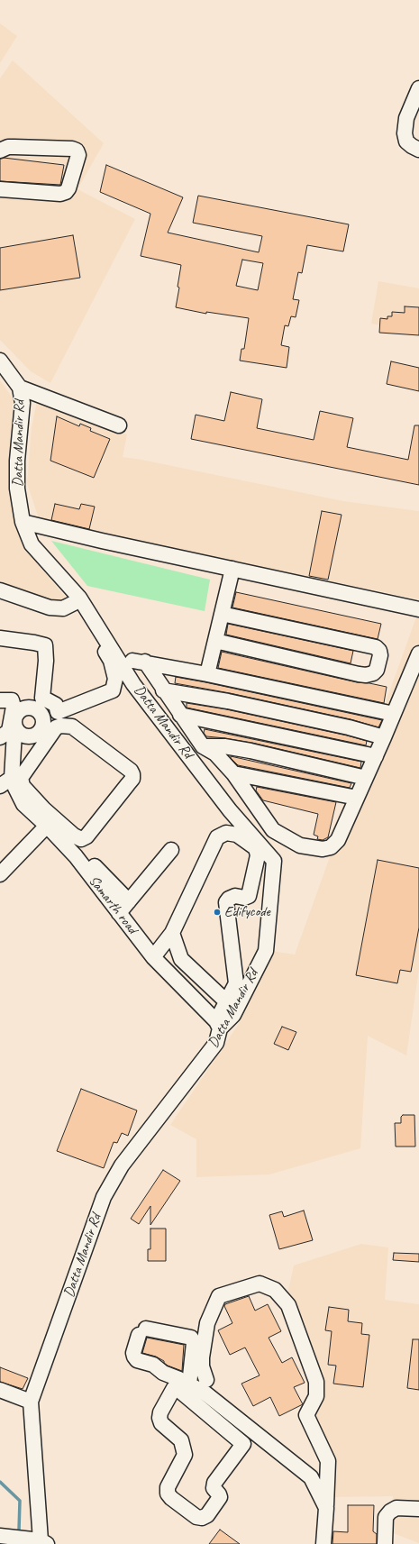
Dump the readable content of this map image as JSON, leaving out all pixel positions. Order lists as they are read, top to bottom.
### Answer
{
  "streets": {
    "street": ["Datta Mandir Rd", "Samarth road"]
  },
  "crossings": [
    ["Datta Mandir Rd", "Samarth road"]
  ],
  "places": ["Edifycode"]
}
